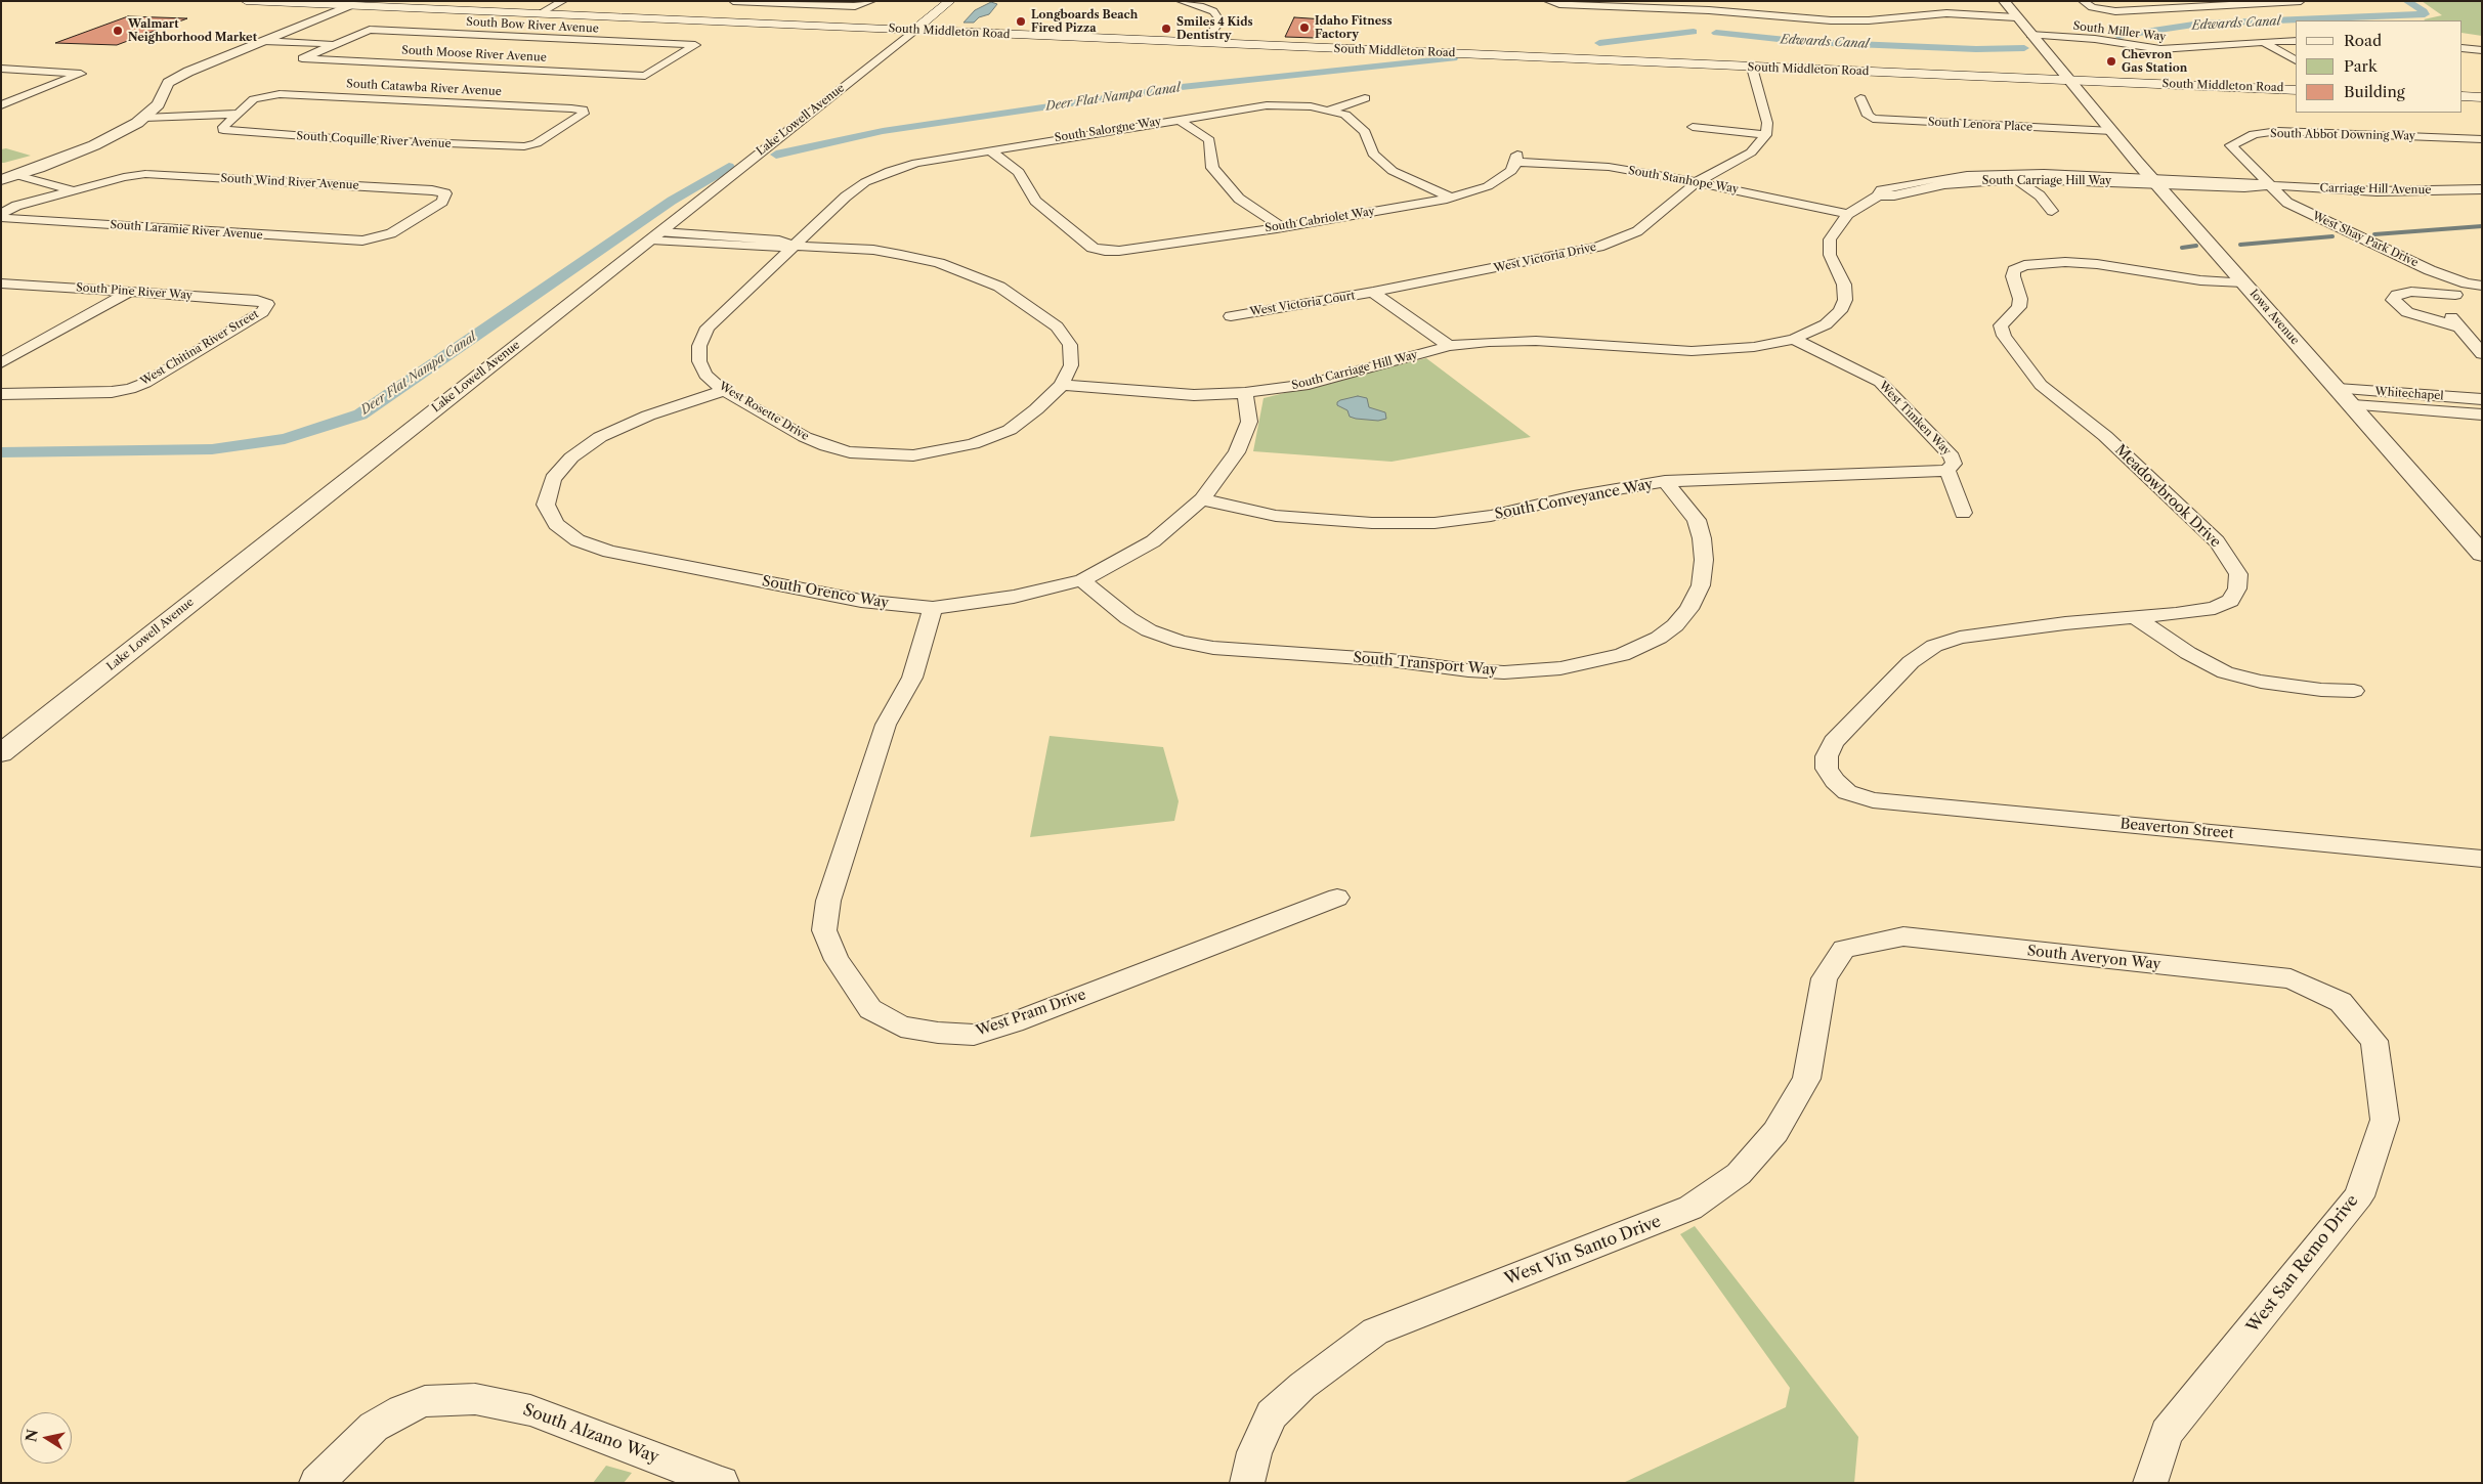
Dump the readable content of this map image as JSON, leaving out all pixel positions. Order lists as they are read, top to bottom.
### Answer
{
  "streets": {
    "main road": ["South Middleton Road", "Lake Lowell Avenue"],
    "street": [
      "South Bow River Avenue",
      "South Miller Way",
      "South Moose River Avenue",
      "South Catawba River Avenue",
      "South Lenora Place",
      "South Salorgne Way",
      "South Abbot Downing Way",
      "South Coquille River Avenue",
      "South Stanhope Way",
      "South Carriage Hill Way",
      "South Wind River Avenue",
      "Carriage Hill Avenue",
      "South Cabriolet Way",
      "South Laramie River Avenue",
      "West Shay Park Drive",
      "West Victoria Drive",
      "South Pine River Way",
      "West Victoria Court",
      "Iowa Avenue",
      "West Chitina River Street",
      "Whitechapel",
      "West Rosette Drive",
      "West Timken Way",
      "Meadowbrook Drive",
      "South Conveyance Way",
      "South Orenco Way",
      "South Transport Way",
      "Beaverton Street",
      "South Averyon Way",
      "West Pram Drive",
      "West Vin Santo Drive",
      "West San Remo Drive",
      "South Alzano Way"
    ]
  },
  "crossings": [
    ["South Bow River Avenue", "South Moose River Avenue"],
    ["South Middleton Road", "Lake Lowell Avenue"],
    ["South Middleton Road", "Iowa Avenue"],
    ["South Miller Way", "Iowa Avenue"],
    ["South Catawba River Avenue", "South Coquille River Avenue"],
    ["South Lenora Place", "Iowa Avenue"],
    ["South Salorgne Way", "South Cabriolet Way"],
    ["South Salorgne Way", "West Rosette Drive"],
    ["South Abbot Downing Way", "Carriage Hill Avenue"],
    ["South Abbot Downing Way", "West Shay Park Drive"],
    ["South Stanhope Way", "South Carriage Hill Way"],
    ["South Stanhope Way", "South Cabriolet Way"],
    ["South Stanhope Way", "West Victoria Drive"],
    ["South Carriage Hill Way", "Carriage Hill Avenue"],
    ["South Carriage Hill Way", "Iowa Avenue"],
    ["South Carriage Hill Way", "West Rosette Drive"],
    ["South Carriage Hill Way", "West Timken Way"],
    ["South Carriage Hill Way", "South Orenco Way"],
    ["South Wind River Avenue", "South Laramie River Avenue"],
    ["Carriage Hill Avenue", "West Shay Park Drive"],
    ["Carriage Hill Avenue", "Iowa Avenue"],
    ["West Victoria Drive", "West Victoria Court"],
    ["South Pine River Way", "West Chitina River Street"],
    ["Iowa Avenue", "Whitechapel"],
    ["Iowa Avenue", "Meadowbrook Drive"],
    ["West Rosette Drive", "South Orenco Way"],
    ["West Timken Way", "South Conveyance Way"],
    ["Meadowbrook Drive", "Beaverton Street"],
    ["South Conveyance Way", "South Orenco Way"],
    ["South Conveyance Way", "South Transport Way"],
    ["South Orenco Way", "South Transport Way"],
    ["South Orenco Way", "West Pram Drive"],
    ["South Averyon Way", "West Vin Santo Drive"],
    ["South Averyon Way", "West San Remo Drive"]
  ],
  "water": ["Edwards Canal", "Deer Flat Nampa Canal"],
  "places": [
    "Longboards Beach Fired Pizza",
    "Idaho Fitness Factory",
    "Smiles 4 Kids Dentistry",
    "Walmart Neighborhood Market",
    "Chevron Gas Station"
  ],
  "legend": ["Road", "Park", "Building"],
  "north": "left"
}
